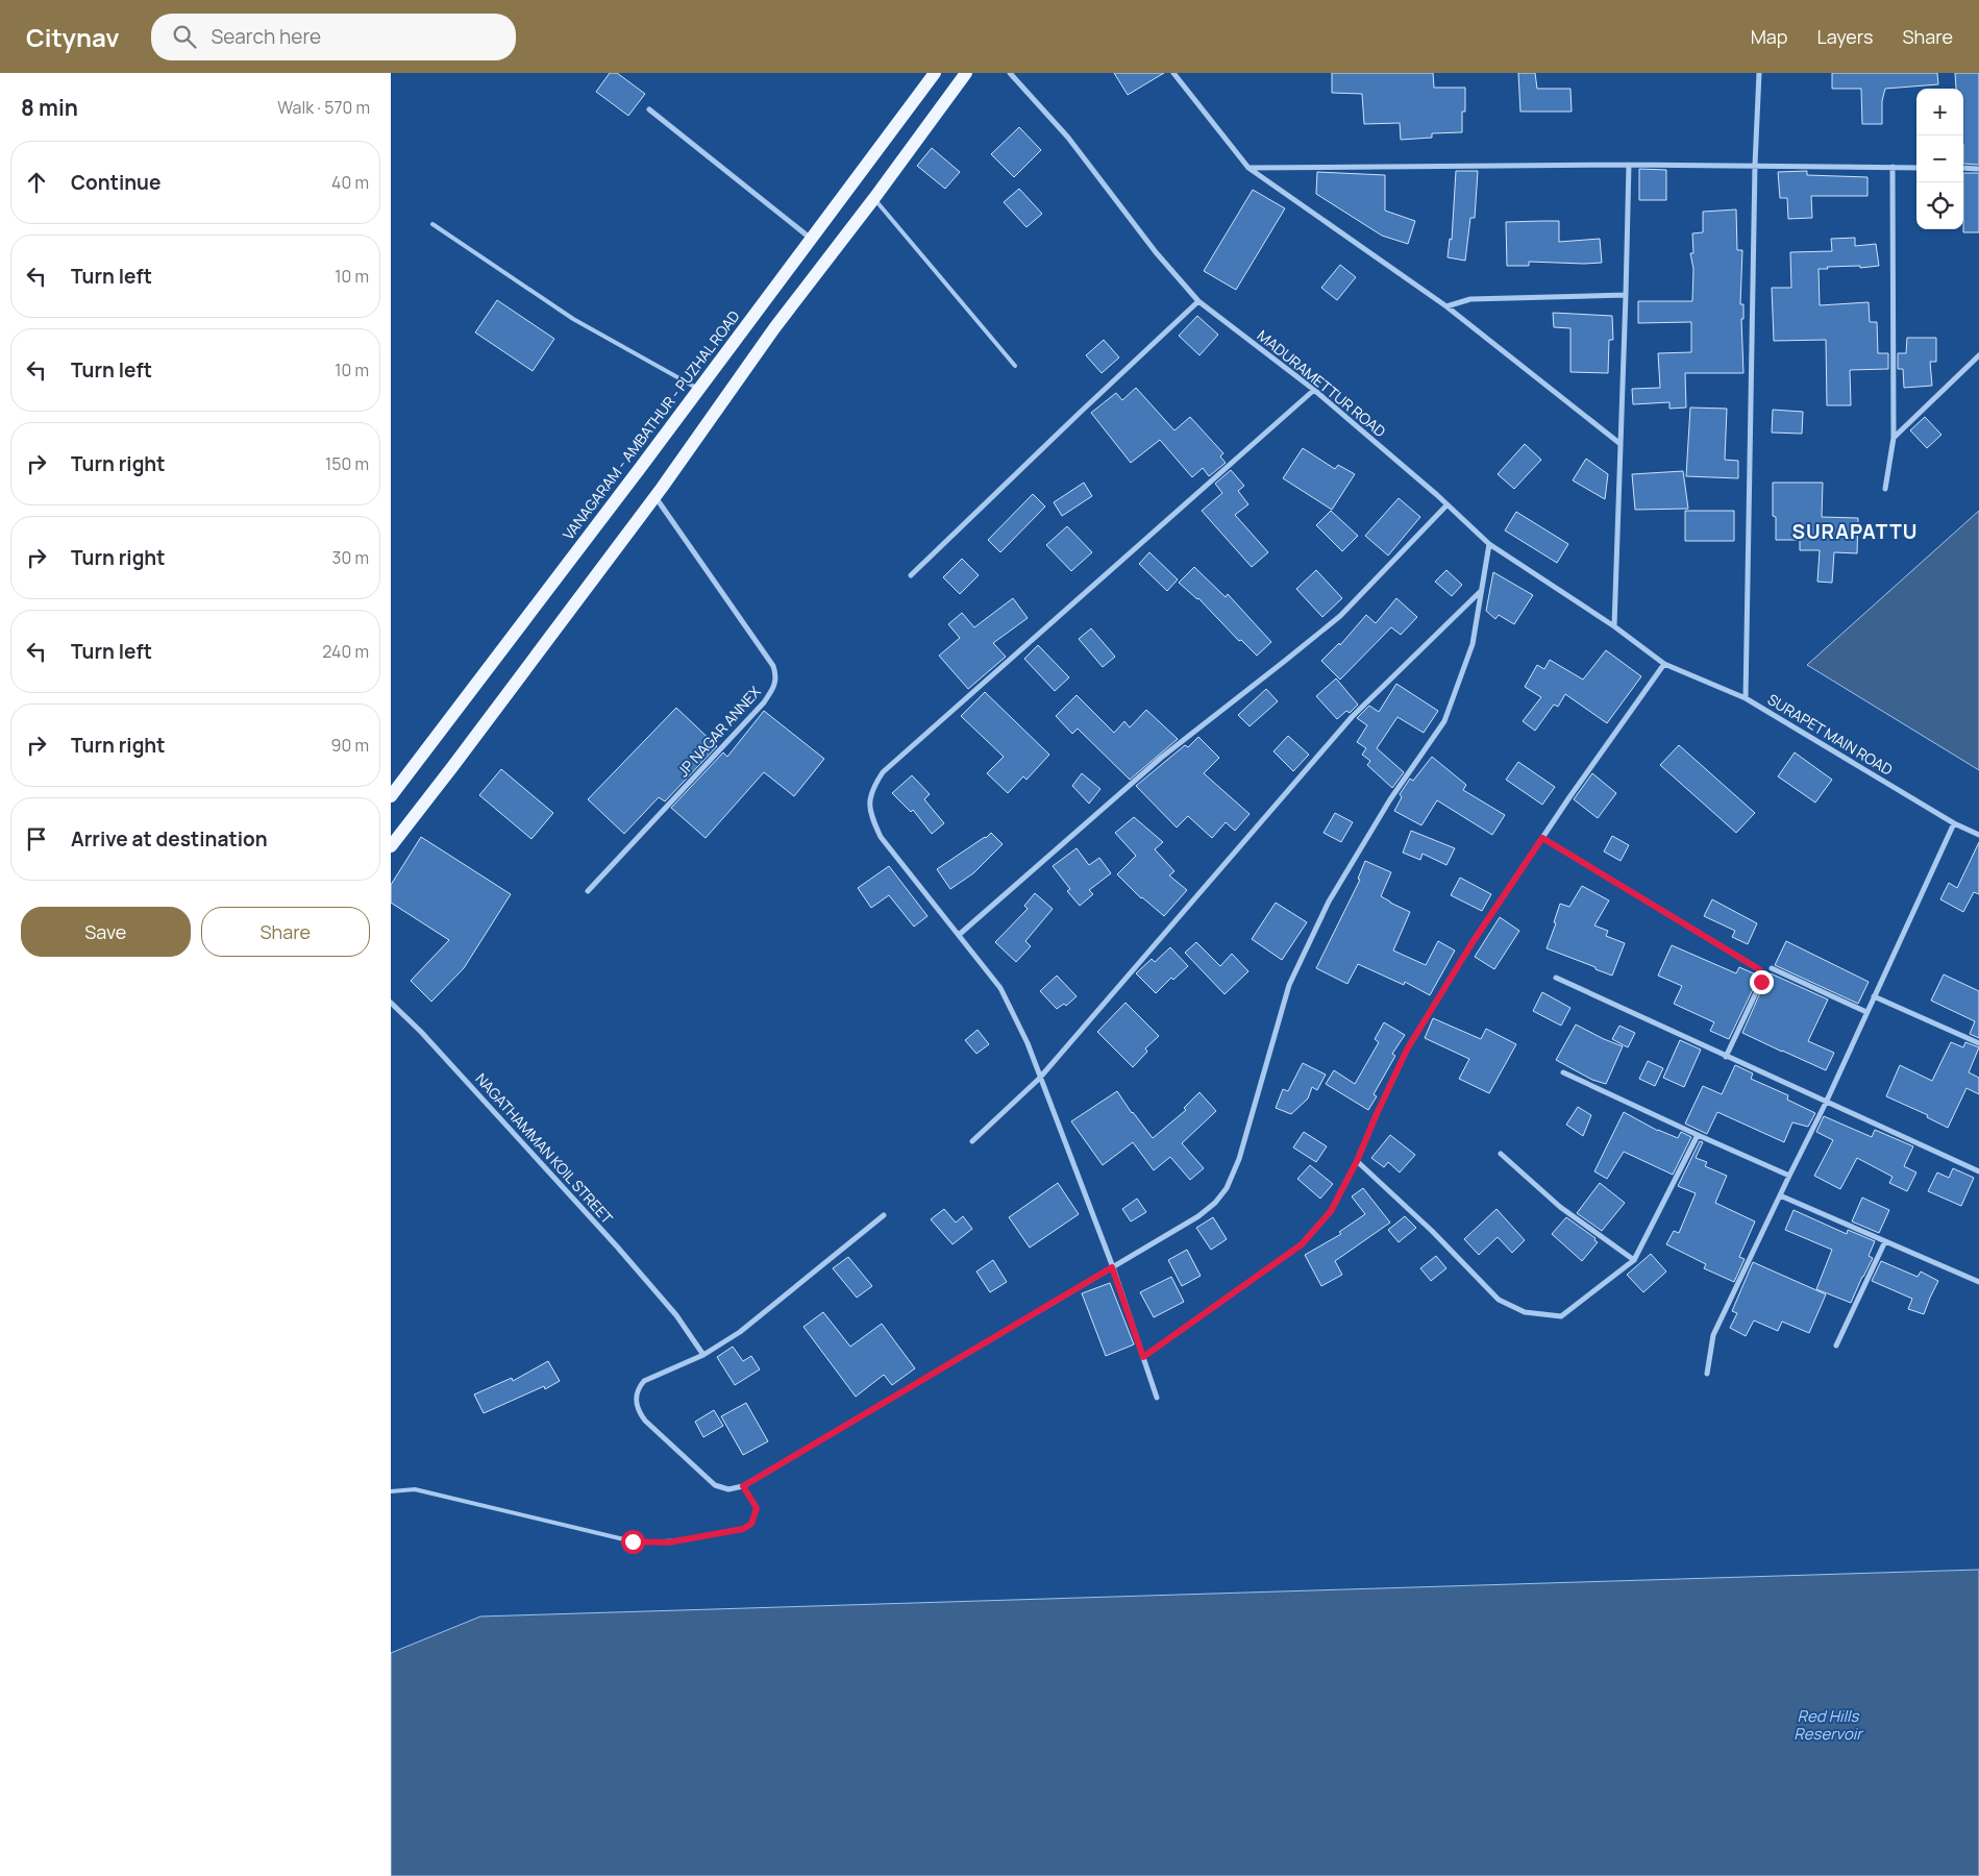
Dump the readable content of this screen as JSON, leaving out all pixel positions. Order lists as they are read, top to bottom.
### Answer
{
  "streets": {
    "main road": ["VANAGARAM - AMBATHUR - PUZHAL ROAD"],
    "street": [
      "MADURAMETTUR ROAD",
      "JP NAGAR ANNEX",
      "SURAPET MAIN ROAD",
      "NAGATHAMMAN KOIL STREET"
    ]
  },
  "crossings": [
    ["MADURAMETTUR ROAD", "SURAPET MAIN ROAD"]
  ],
  "districts": ["SURAPATTU"],
  "water": ["Red Hills Reservoir"],
  "page": {
    "header": "Citynav",
    "search": "Search here",
    "nav": ["Map", "Layers", "Share"],
    "heading": ["8 min", "Walk · 570 m"],
    "map_buttons": ["+", "−"],
    "list": [
      ["Continue", "40 m"],
      ["Turn left", "10 m"],
      ["Turn left", "10 m"],
      ["Turn right", "150 m"],
      ["Turn right", "30 m"],
      ["Turn left", "240 m"],
      ["Turn right", "90 m"],
      "Arrive at destination"
    ],
    "buttons": ["Save", "Share"]
  }
}
